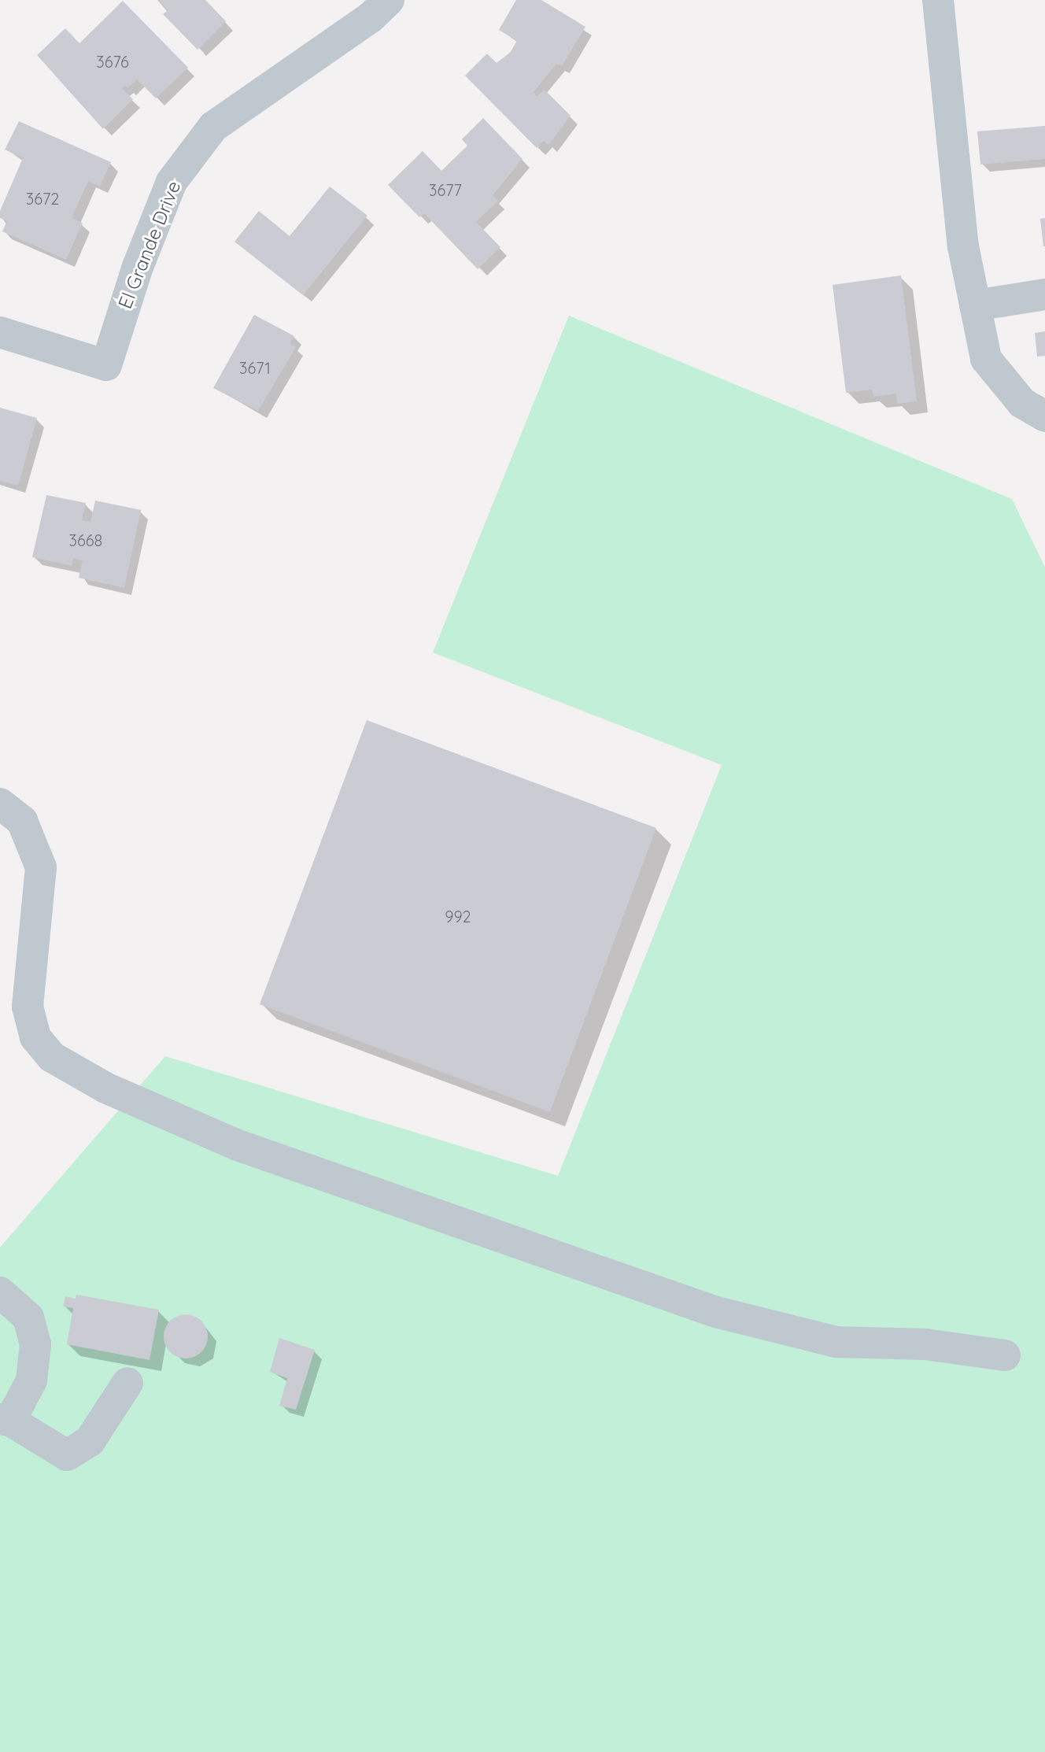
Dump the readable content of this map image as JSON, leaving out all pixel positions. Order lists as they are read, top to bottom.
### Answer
{
  "streets": {
    "street": ["El Grande Drive"]
  },
  "house_numbers": [
    "3676",
    "3677",
    "3672",
    "3671",
    "3668",
    "992"
  ]
}
